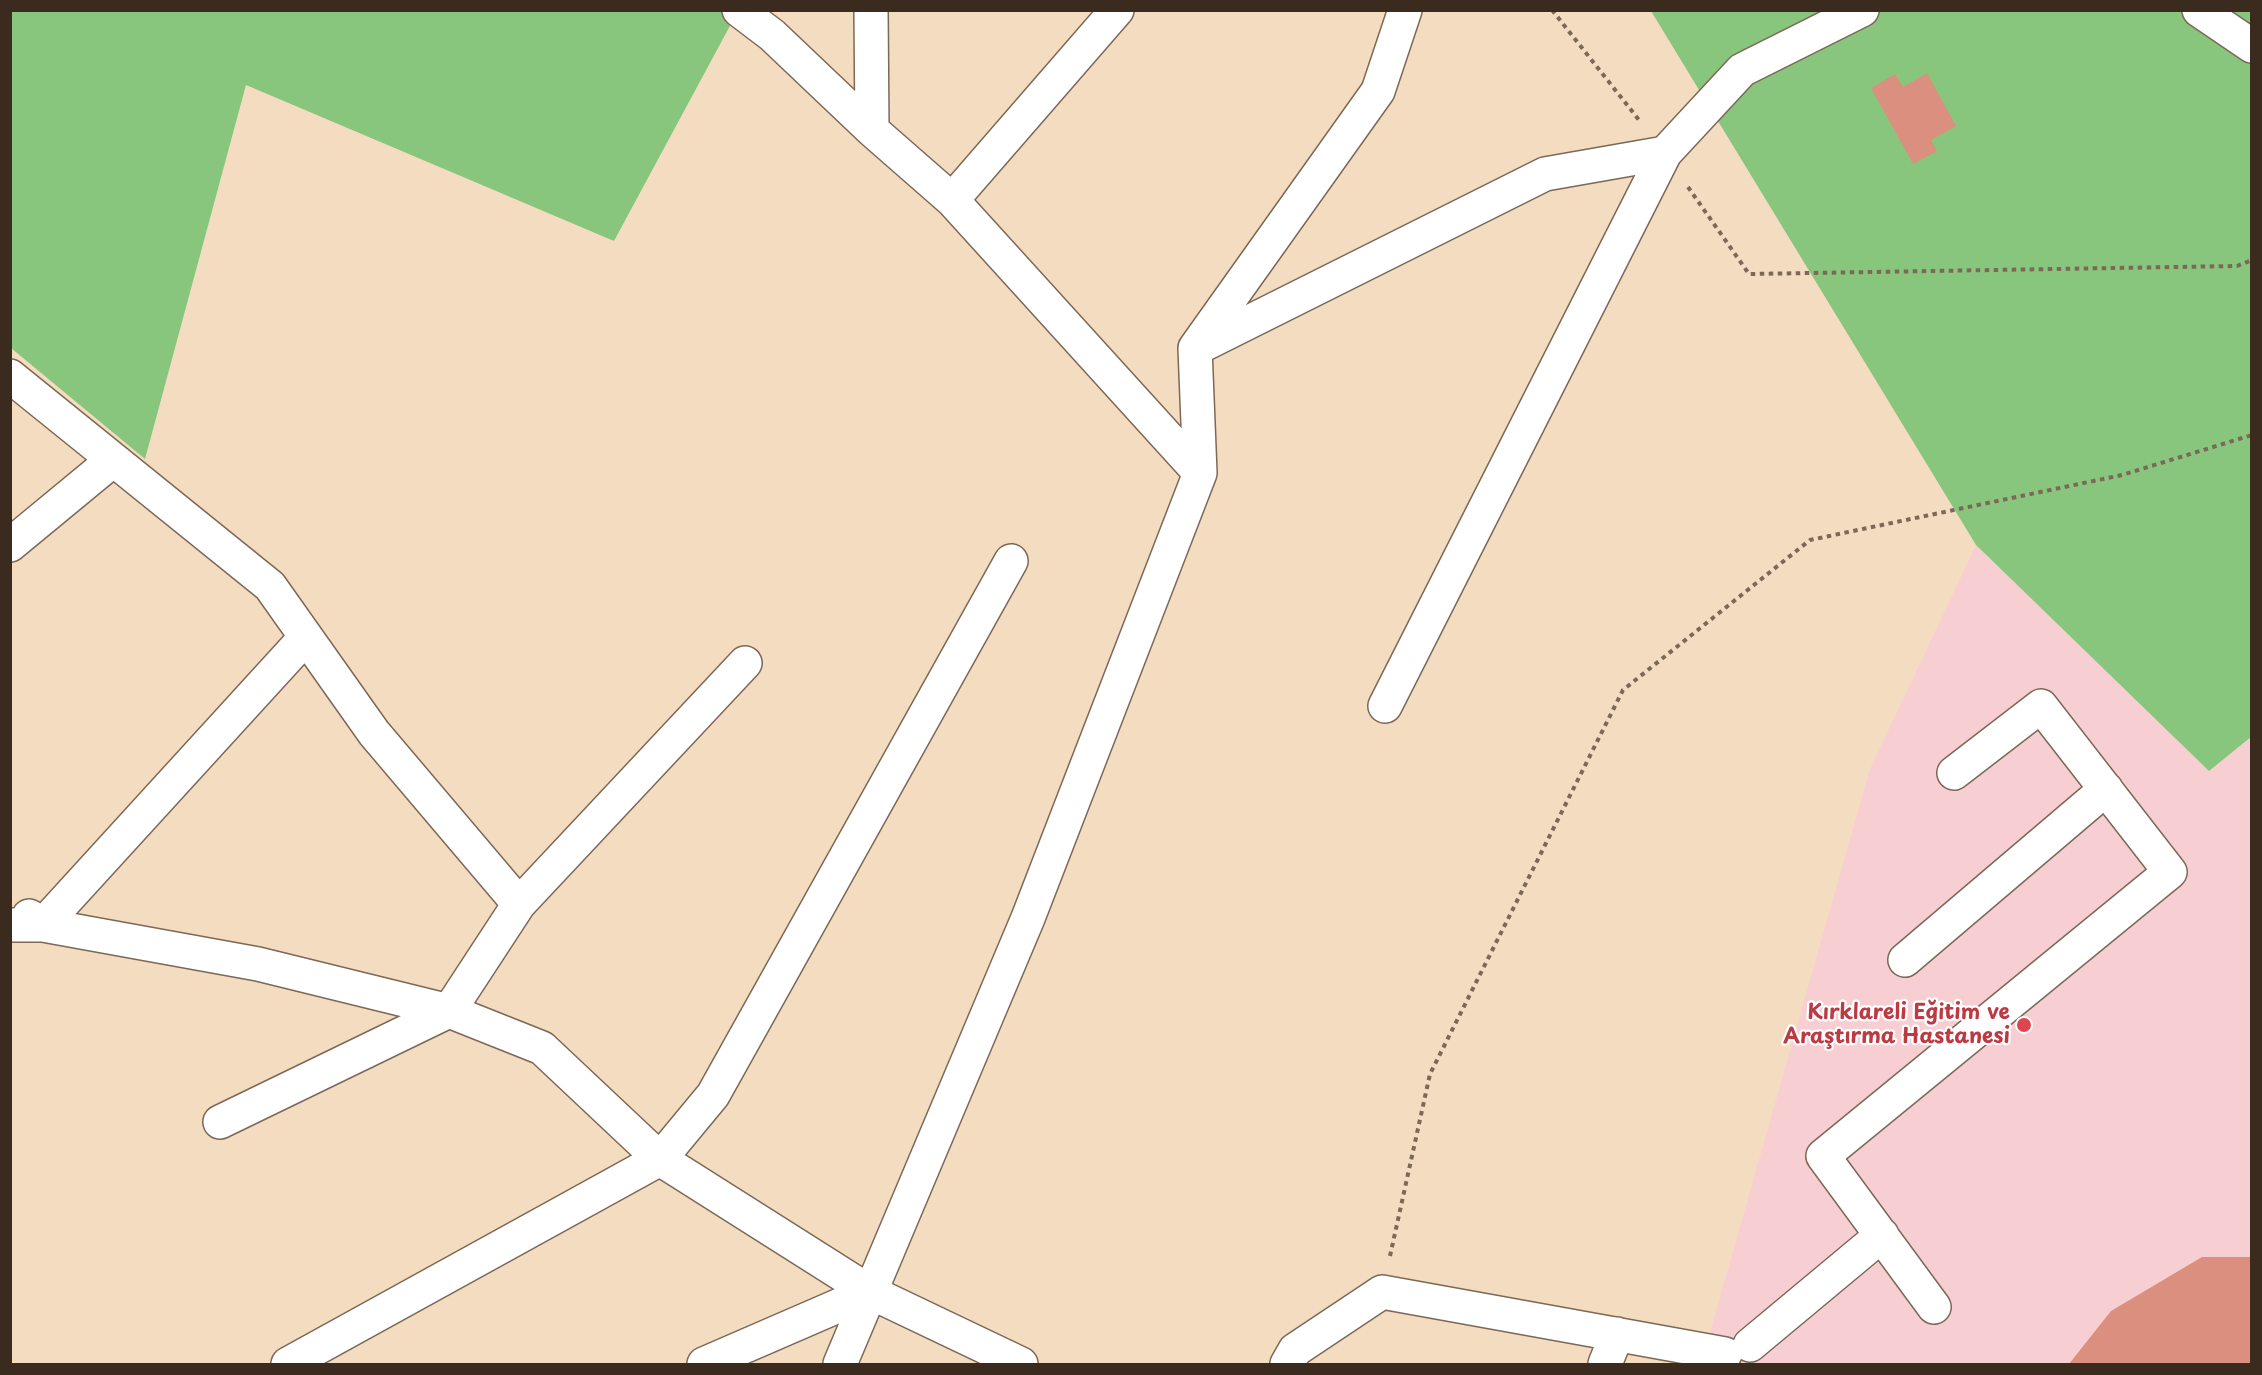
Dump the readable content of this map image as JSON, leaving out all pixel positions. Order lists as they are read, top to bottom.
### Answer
{
  "places": ["Kırklareli Eğitim ve Araştırma Hastanesi"]
}
